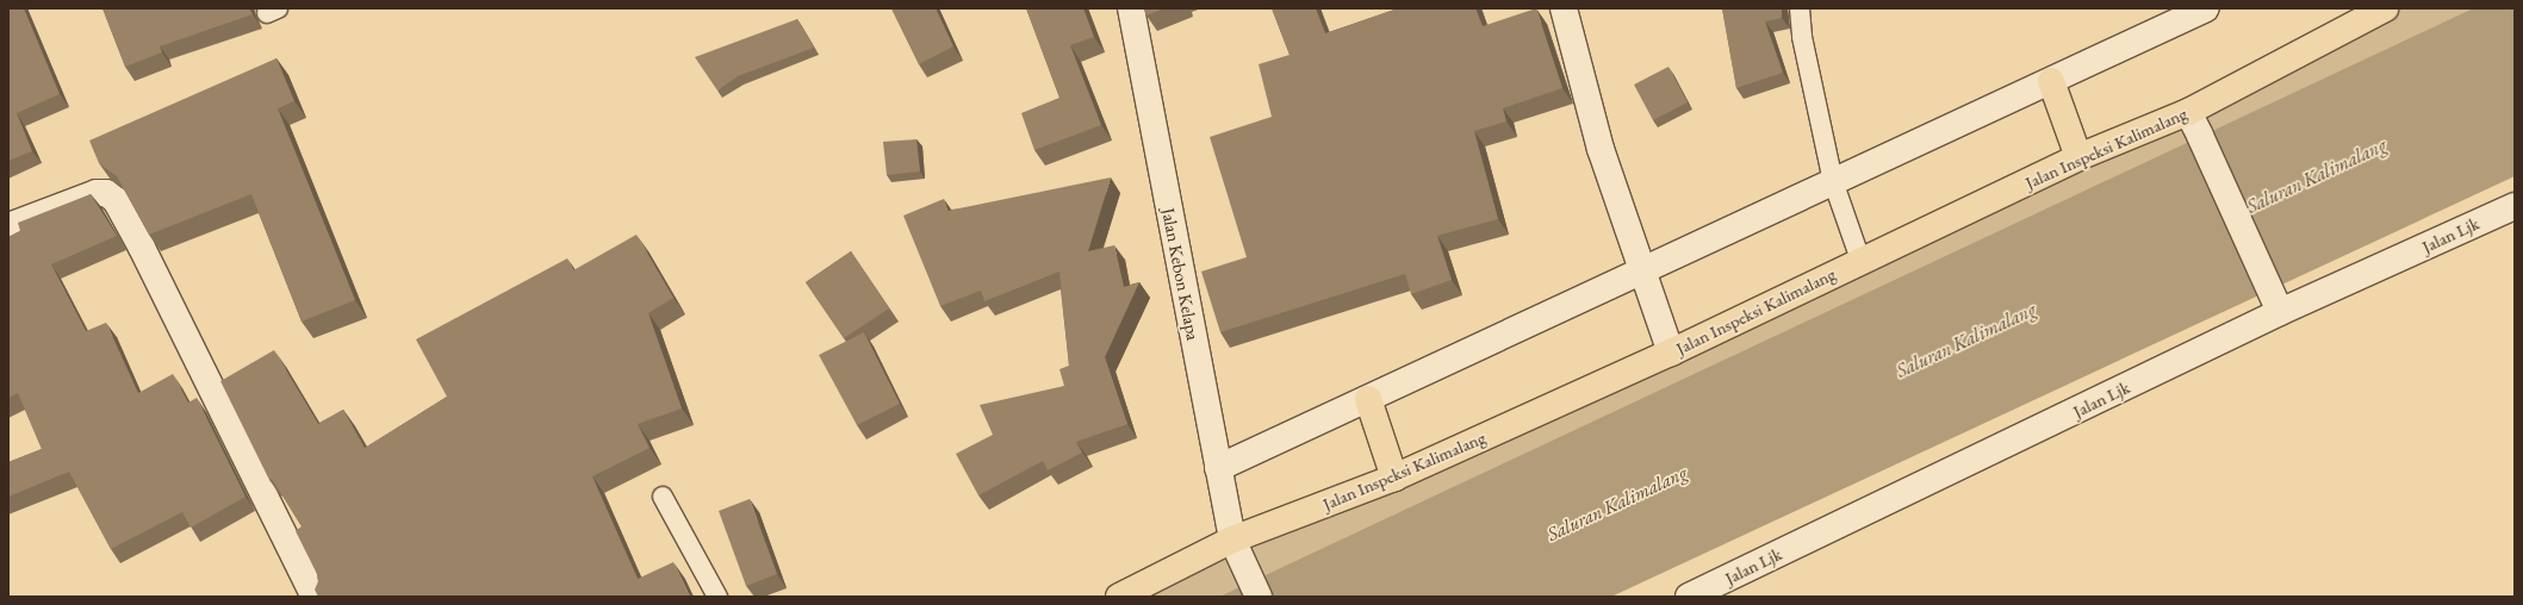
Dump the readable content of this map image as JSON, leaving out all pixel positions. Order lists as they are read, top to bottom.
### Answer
{
  "streets": {
    "main road": ["Jalan Inspeksi Kalimalang"],
    "street": ["Jalan Ljk", "Jalan Kebon Kelapa"]
  },
  "crossings": [
    ["Jalan Inspeksi Kalimalang", "Jalan Kebon Kelapa"]
  ],
  "water": ["Saluran Kalimalang"]
}
